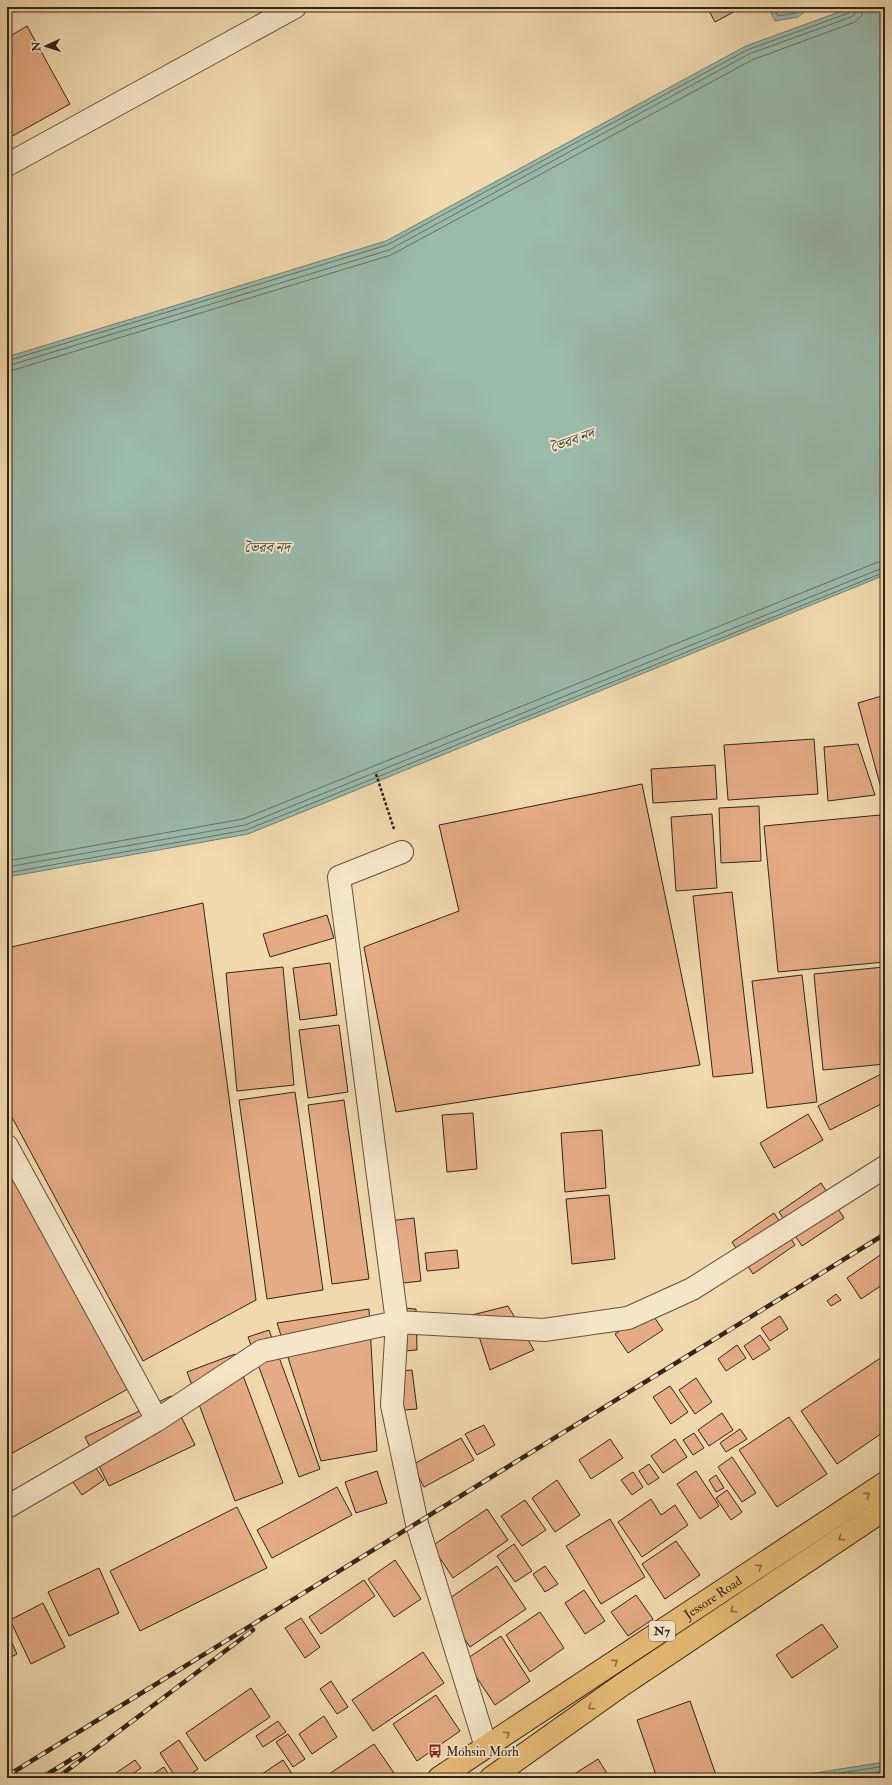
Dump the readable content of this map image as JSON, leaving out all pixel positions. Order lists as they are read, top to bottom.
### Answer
{
  "streets": {
    "highway": ["Jessore Road", "N7"]
  },
  "water": ["ভৈরব নদ"],
  "places": {
    "bus stop": ["Mohsin Morh"]
  },
  "north": "left"
}
